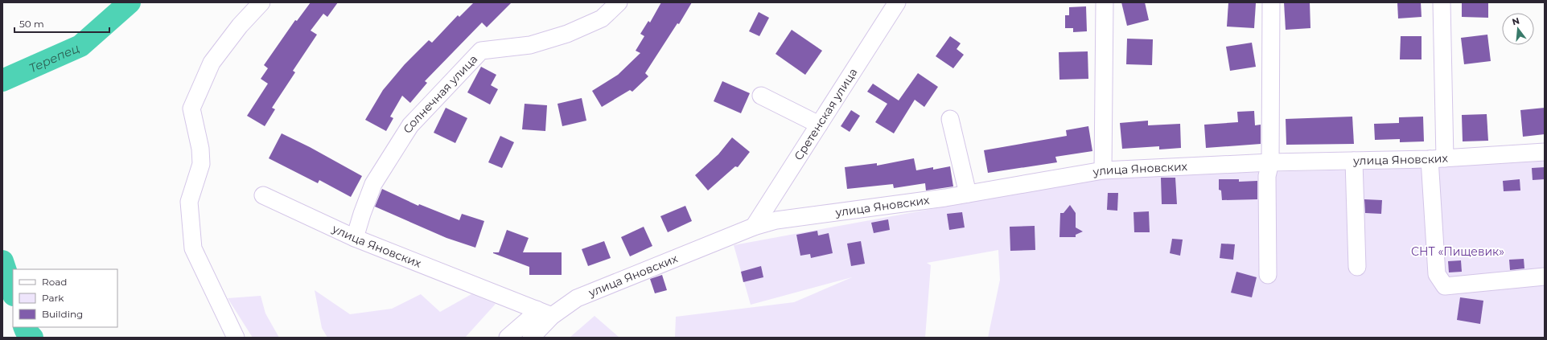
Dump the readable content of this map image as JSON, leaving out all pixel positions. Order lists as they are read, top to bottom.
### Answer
{
  "streets": {
    "street": ["Солнечная улица", "Сретенская улица", "улица Яновских"]
  },
  "crossings": [
    ["Солнечная улица", "улица Яновских"],
    ["Сретенская улица", "улица Яновских"]
  ],
  "water": ["Терепец"],
  "parks": ["СНТ «Пищевик»"],
  "legend": ["Road", "Park", "Building"],
  "scale_bar": "50 m",
  "north": "top"
}
